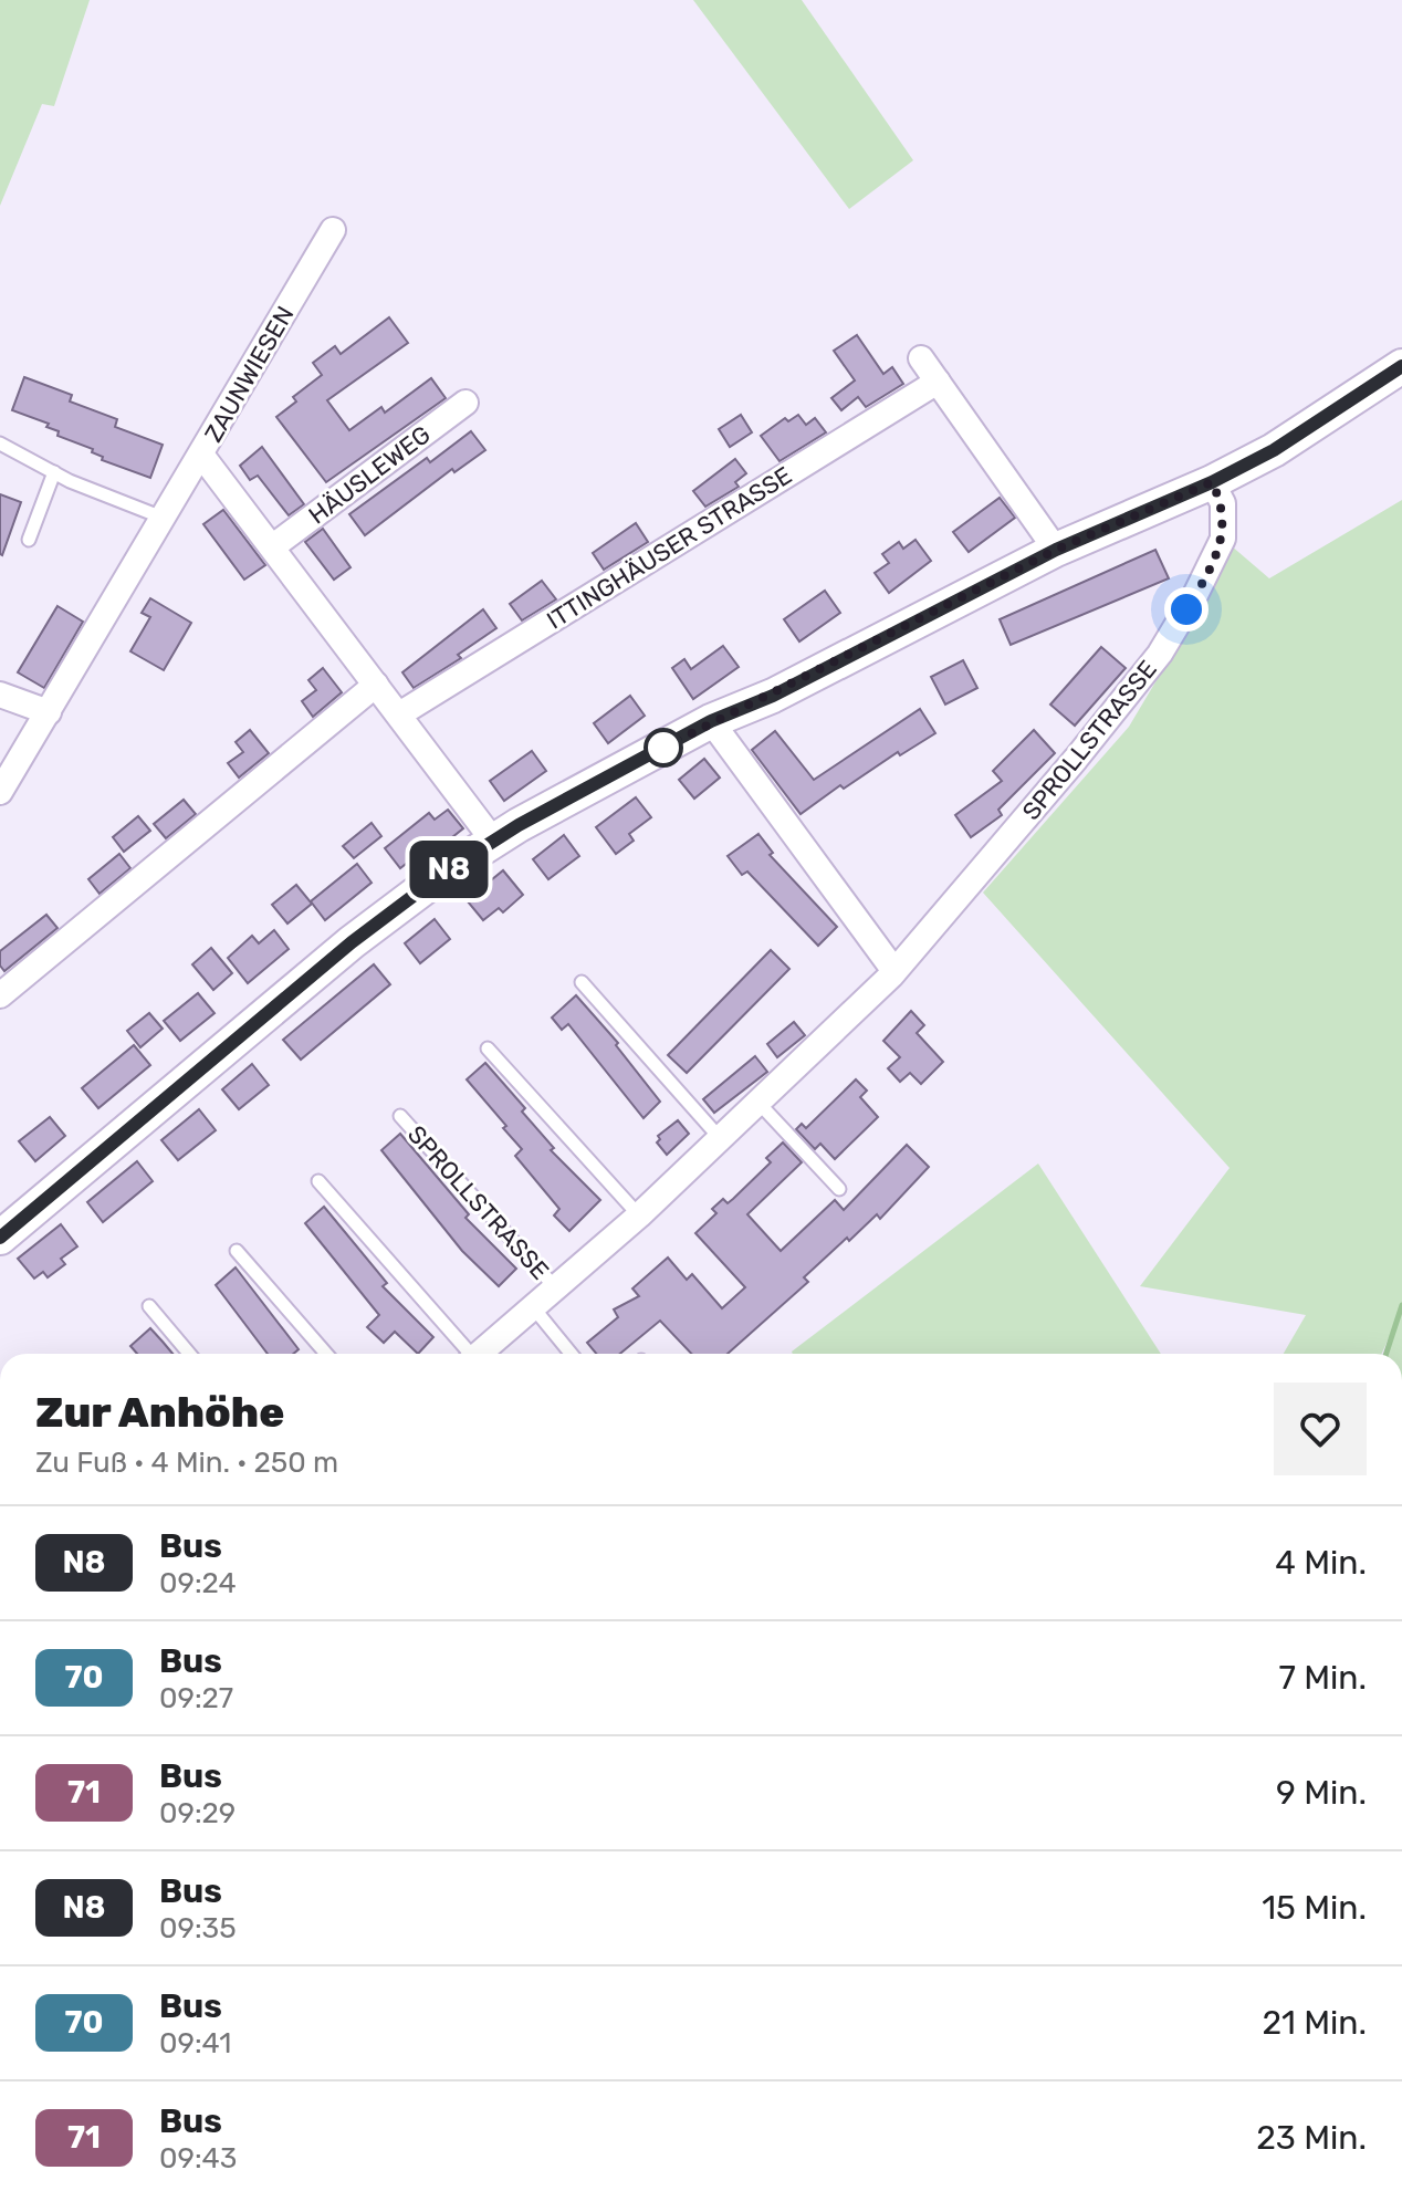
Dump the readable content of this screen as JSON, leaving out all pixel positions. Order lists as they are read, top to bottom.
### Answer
{
  "streets": {
    "street": [
      "ZAUNWIESEN",
      "HÄUSLEWEG",
      "ITTINGHÄUSER STRASSE",
      "SPROLLSTRASSE"
    ]
  },
  "lines": ["bus line N8"],
  "page": {
    "on_map": "N8",
    "heading": ["Zur Anhöhe", "Zu Fuß · 4 Min. · 250 m"],
    "list": [
      {
        "mark": "N8",
        "name": "Bus",
        "note": "09:24",
        "value": "4 Min."
      },
      {
        "mark": "70",
        "name": "Bus",
        "note": "09:27",
        "value": "7 Min."
      },
      {
        "mark": "71",
        "name": "Bus",
        "note": "09:29",
        "value": "9 Min."
      },
      {
        "mark": "N8",
        "name": "Bus",
        "note": "09:35",
        "value": "15 Min."
      },
      {
        "mark": "70",
        "name": "Bus",
        "note": "09:41",
        "value": "21 Min."
      },
      {
        "mark": "71",
        "name": "Bus",
        "note": "09:43",
        "value": "23 Min."
      }
    ]
  }
}
